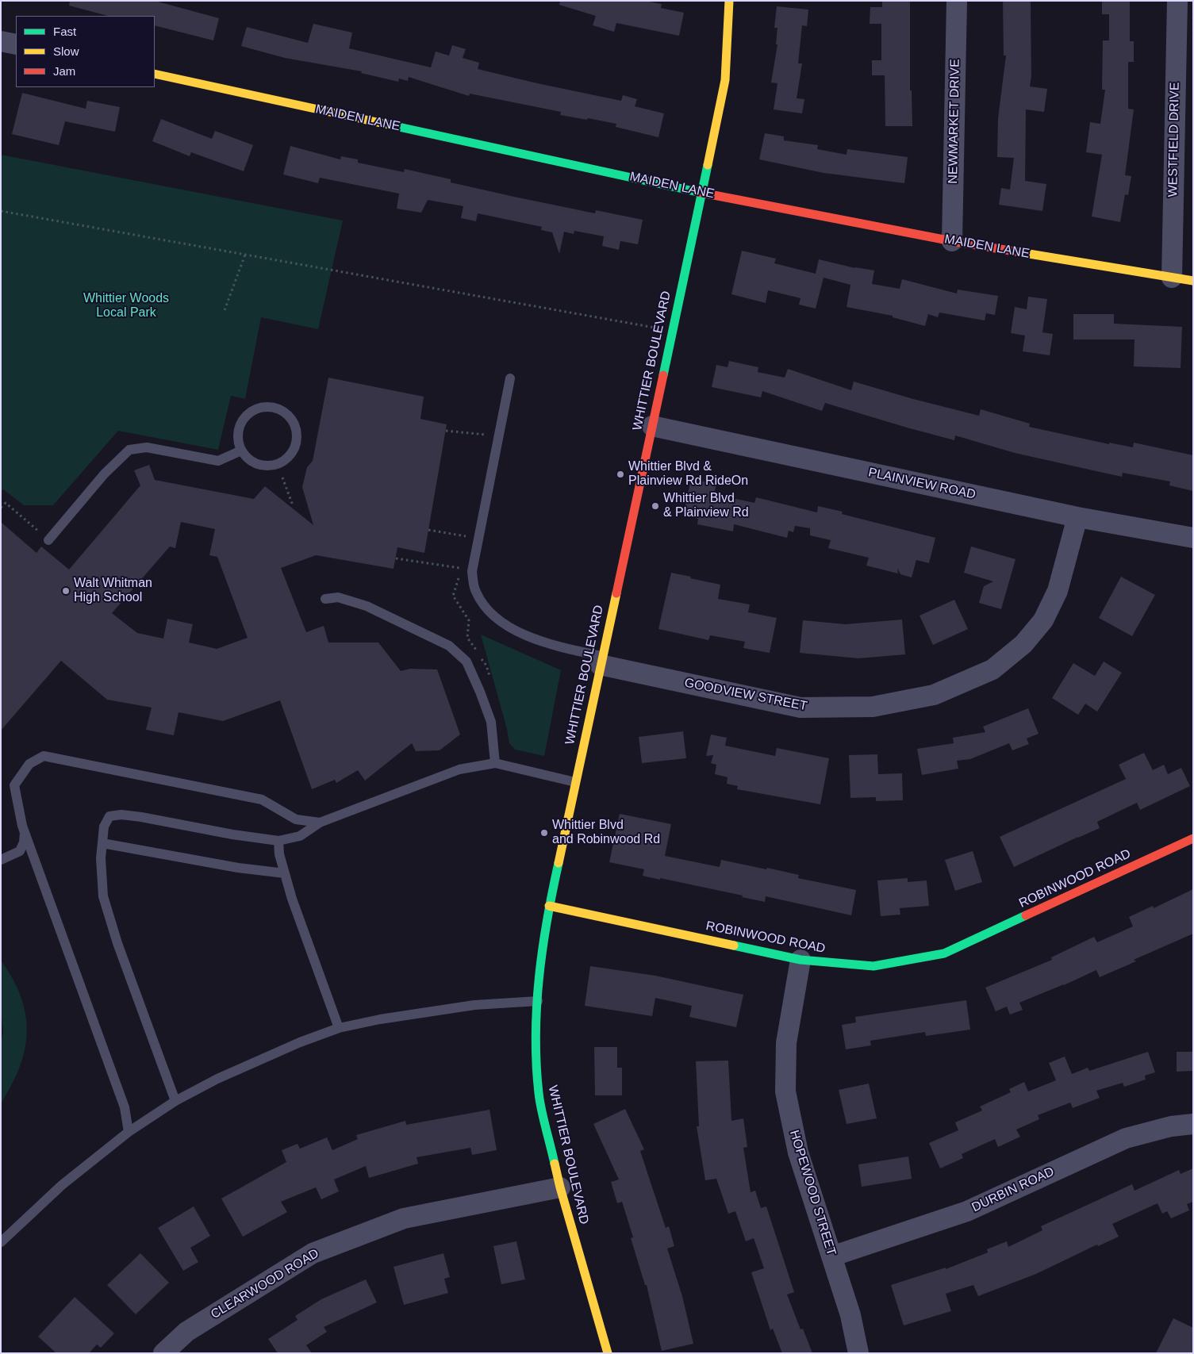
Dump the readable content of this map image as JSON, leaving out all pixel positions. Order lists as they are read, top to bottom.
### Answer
{
  "streets": {
    "street": [
      "MAIDEN LANE",
      "NEWMARKET DRIVE",
      "WESTFIELD DRIVE",
      "WHITTIER BOULEVARD",
      "PLAINVIEW ROAD",
      "GOODVIEW STREET",
      "ROBINWOOD ROAD",
      "DURBIN ROAD",
      "HOPEWOOD STREET",
      "CLEARWOOD ROAD"
    ]
  },
  "crossings": [
    ["MAIDEN LANE", "NEWMARKET DRIVE"],
    ["MAIDEN LANE", "WESTFIELD DRIVE"],
    ["MAIDEN LANE", "WHITTIER BOULEVARD"],
    ["WHITTIER BOULEVARD", "PLAINVIEW ROAD"],
    ["WHITTIER BOULEVARD", "GOODVIEW STREET"],
    ["WHITTIER BOULEVARD", "ROBINWOOD ROAD"],
    ["WHITTIER BOULEVARD", "CLEARWOOD ROAD"],
    ["PLAINVIEW ROAD", "GOODVIEW STREET"],
    ["ROBINWOOD ROAD", "HOPEWOOD STREET"],
    ["DURBIN ROAD", "HOPEWOOD STREET"]
  ],
  "parks": ["Whittier Woods Local Park"],
  "places": [
    "Whittier Blvd & Plainview Rd RideOn",
    "Whittier Blvd & Plainview Rd",
    "Walt Whitman High School",
    "Whittier Blvd and Robinwood Rd"
  ],
  "legend": ["Fast", "Slow", "Jam"]
}
